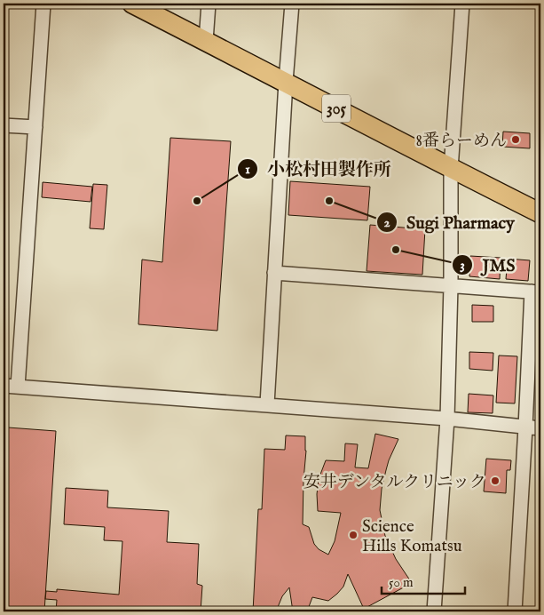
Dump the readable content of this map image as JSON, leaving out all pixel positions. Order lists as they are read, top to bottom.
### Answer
{
  "streets": {
    "highway": ["305"]
  },
  "places": [
    "8番らーめん",
    "小松村田製作所",
    "Sugi Pharmacy",
    "JMS",
    "安井デンタルクリニック",
    "Science Hills Komatsu"
  ],
  "scale_bar": "50 m"
}
